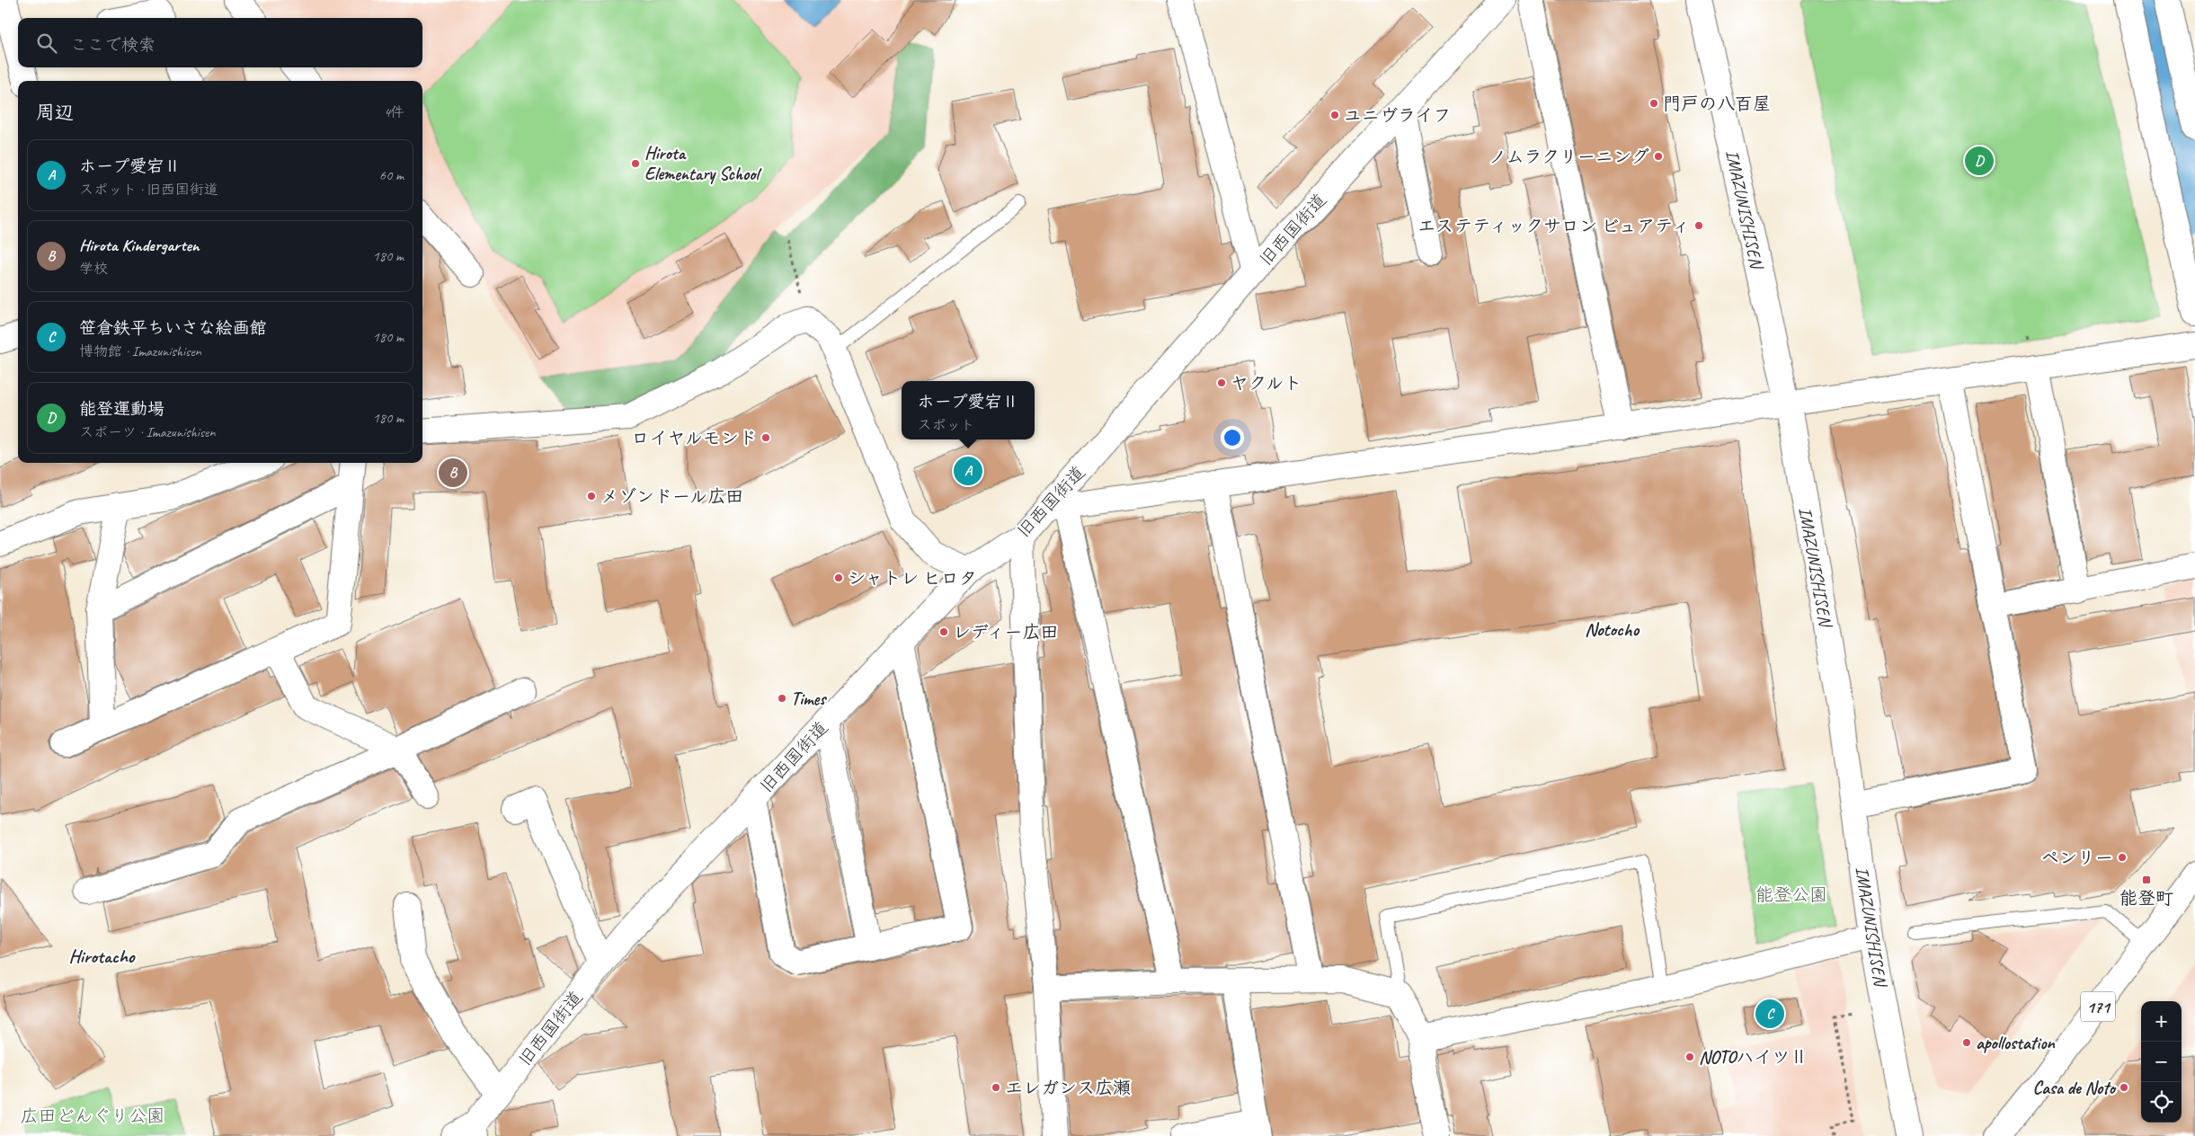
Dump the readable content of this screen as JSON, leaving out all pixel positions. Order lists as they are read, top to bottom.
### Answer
{
  "streets": {
    "main road": ["IMAZUNISHISEN", "旧西国街道", "171"]
  },
  "districts": ["Notocho", "Hirotacho"],
  "parks": ["能登公園", "広田どんぐり公園"],
  "places": {
    "other": [
      "門戸の八百屋",
      "ユニヴライフ",
      "ノムラクリーニング",
      "Hirota Elementary School",
      "エステティックサロン ビュアティ",
      "ヤクルト",
      "ロイヤルモンド",
      "メゾンドール広田",
      "シャトレ ヒロタ",
      "レディー広田",
      "Times",
      "ペンリー",
      "apollostation",
      "NOTOハイツⅡ",
      "エレガンス広瀬",
      "Casa de Noto"
    ],
    "transit": ["能登町"]
  },
  "page": {
    "search": "ここで検索",
    "heading": ["周辺", "4件"],
    "list": [
      {
        "mark": "A",
        "name": "ホープ愛宕Ⅱ",
        "note": "スポット · 旧西国街道",
        "value": "60 m"
      },
      {
        "mark": "B",
        "name": "Hirota Kindergarten",
        "note": "学校",
        "value": "180 m"
      },
      {
        "mark": "C",
        "name": "笹倉鉄平ちいさな絵画館",
        "note": "博物館 · Imazunishisen",
        "value": "180 m"
      },
      {
        "mark": "D",
        "name": "能登運動場",
        "note": "スポーツ · Imazunishisen",
        "value": "180 m"
      }
    ],
    "pins": [
      "D",
      "A",
      "B",
      "C"
    ],
    "popup": ["ホープ愛宕Ⅱ", "スポット"],
    "map_buttons": ["+", "−"]
  }
}
